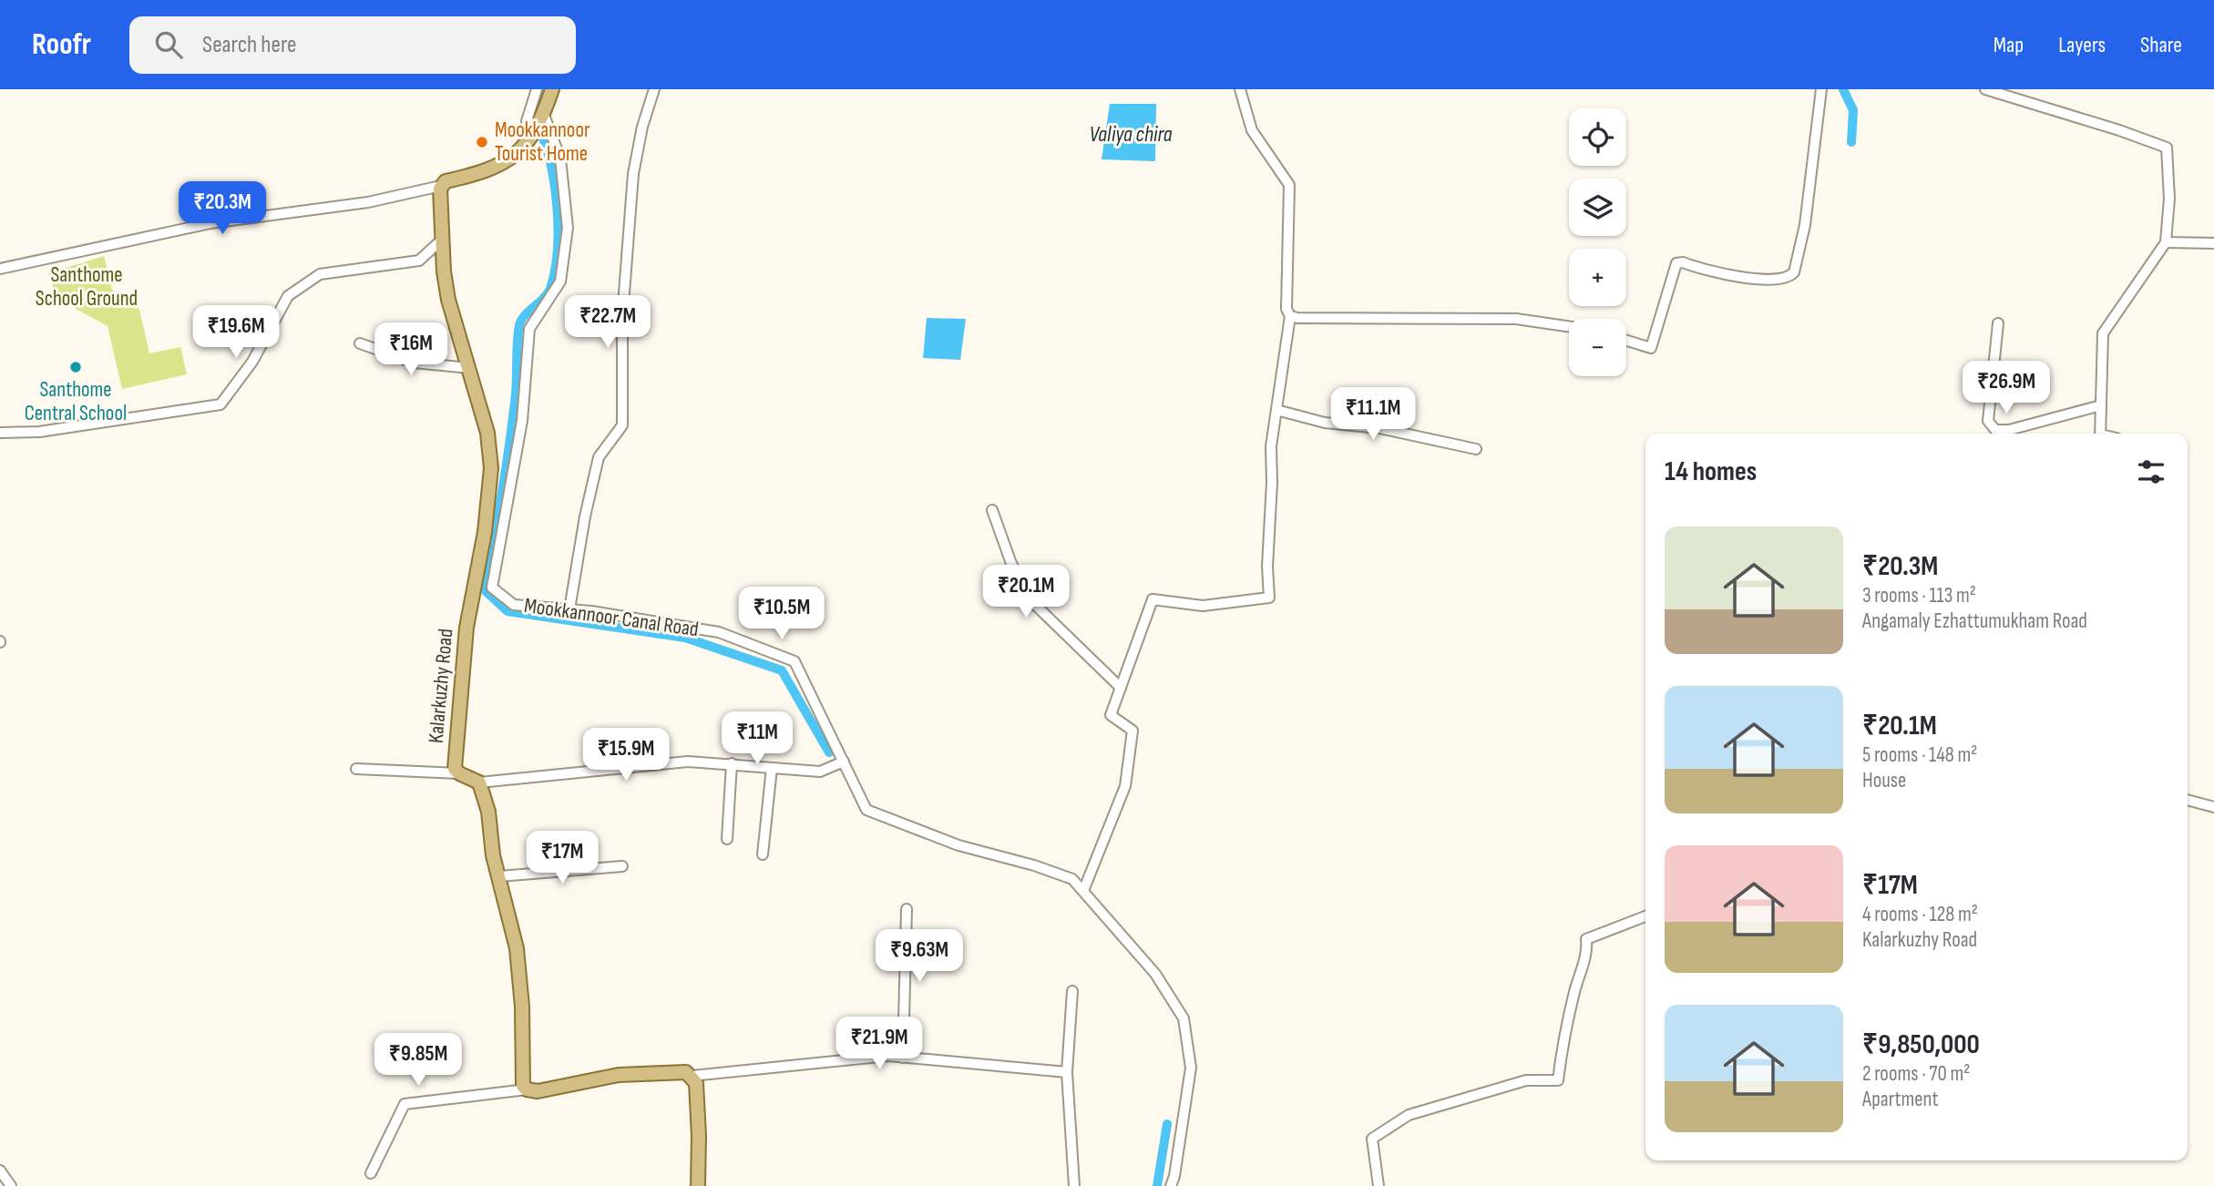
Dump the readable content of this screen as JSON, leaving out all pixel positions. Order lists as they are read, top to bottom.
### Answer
{
  "streets": {
    "main road": ["Kalarkuzhy Road"],
    "street": ["Mookkannoor Canal Road"]
  },
  "water": ["Valiya chira"],
  "parks": ["Santhome School Ground"],
  "places": ["Mookkannoor Tourist Home", "Santhome Central School"],
  "page": {
    "header": "Roofr",
    "search": "Search here",
    "nav": ["Map", "Layers", "Share"],
    "map_buttons": ["+", "−"],
    "price": [
      "₹20.3M",
      "₹22.7M",
      "₹19.6M",
      "₹16M",
      "₹26.9M",
      "₹11.1M",
      "₹20.1M",
      "₹10.5M",
      "₹11M",
      "₹15.9M",
      "₹17M",
      "₹9.63M",
      "₹21.9M",
      "₹9.85M"
    ],
    "heading": "14 homes",
    "list": [
      {
        "name": "₹20.3M",
        "note": "3 rooms · 113 m² · Angamaly Ezhattumukham Road"
      },
      {
        "name": "₹20.1M",
        "note": "5 rooms · 148 m² · House"
      },
      {
        "name": "₹17M",
        "note": "4 rooms · 128 m² · Kalarkuzhy Road"
      },
      {
        "name": "₹9,850,000",
        "note": "2 rooms · 70 m² · Apartment"
      }
    ]
  }
}
